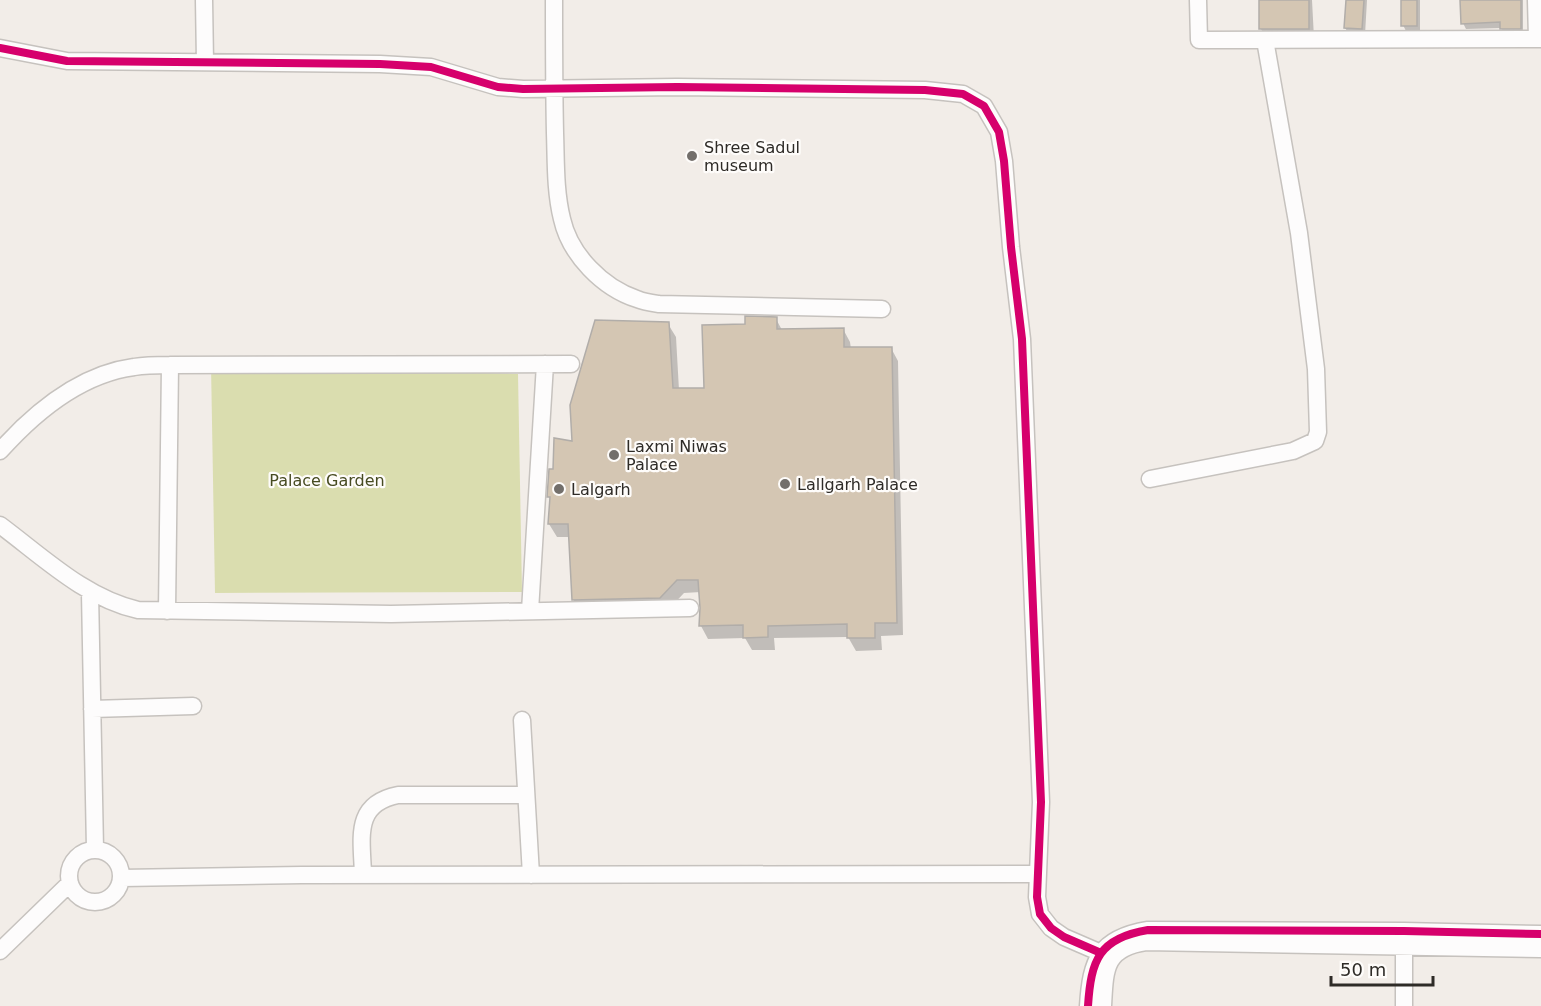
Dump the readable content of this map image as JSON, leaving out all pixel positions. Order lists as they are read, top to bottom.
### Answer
{
  "parks": ["Palace Garden"],
  "places": [
    "Shree Sadul museum",
    "Laxmi Niwas Palace",
    "Lallgarh Palace",
    "Lalgarh"
  ],
  "scale_bar": "50 m"
}
